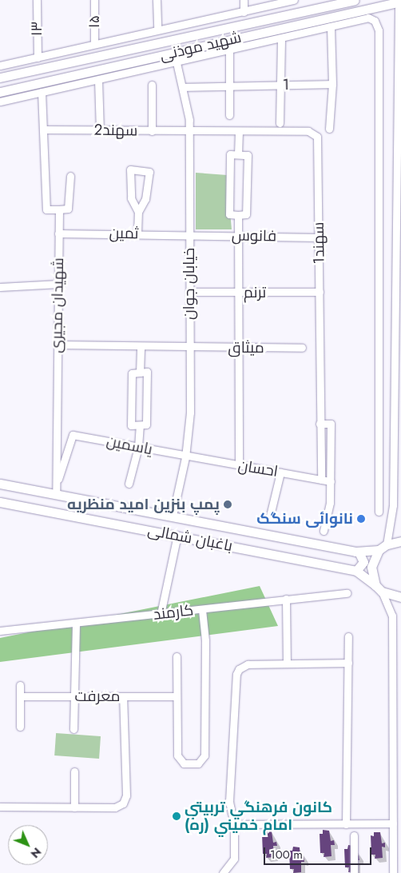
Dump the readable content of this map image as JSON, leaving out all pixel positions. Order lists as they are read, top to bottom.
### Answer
{
  "streets": {
    "main road": ["شهید موذنی", "باغبان شمالی"],
    "street": [
      "۱۵",
      "۱۳",
      "1",
      "2سهند",
      "ثمین",
      "فانوس",
      "1سهند",
      "خیابان جوان",
      "ترنم",
      "شهیدان مجیری",
      "میثاق",
      "یاسمین",
      "احسان",
      "کارمند",
      "معرفت"
    ]
  },
  "crossings": [
    ["شهید موذنی", "خیابان جوان"],
    ["1", "خیابان جوان"],
    ["2سهند", "1سهند"],
    ["2سهند", "خیابان جوان"],
    ["ثمین", "فانوس"],
    ["ثمین", "خیابان جوان"],
    ["ثمین", "شهیدان مجیری"],
    ["فانوس", "1سهند"],
    ["فانوس", "خیابان جوان"],
    ["1سهند", "خیابان جوان"],
    ["1سهند", "ترنم"],
    ["1سهند", "احسان"],
    ["خیابان جوان", "ترنم"],
    ["خیابان جوان", "میثاق"],
    ["خیابان جوان", "یاسمین"],
    ["خیابان جوان", "احسان"],
    ["خیابان جوان", "باغبان شمالی"],
    ["شهیدان مجیری", "میثاق"],
    ["شهیدان مجیری", "یاسمین"],
    ["شهیدان مجیری", "باغبان شمالی"],
    ["یاسمین", "احسان"],
    ["یاسمین", "باغبان شمالی"]
  ],
  "places": ["پمپ بنزین امید منظریه", "نانوائی سنگک", "كانون فرهنگي تربيتي امام خميني (ره)"],
  "scale_bar": "100 m",
  "north": "bottom right"
}
